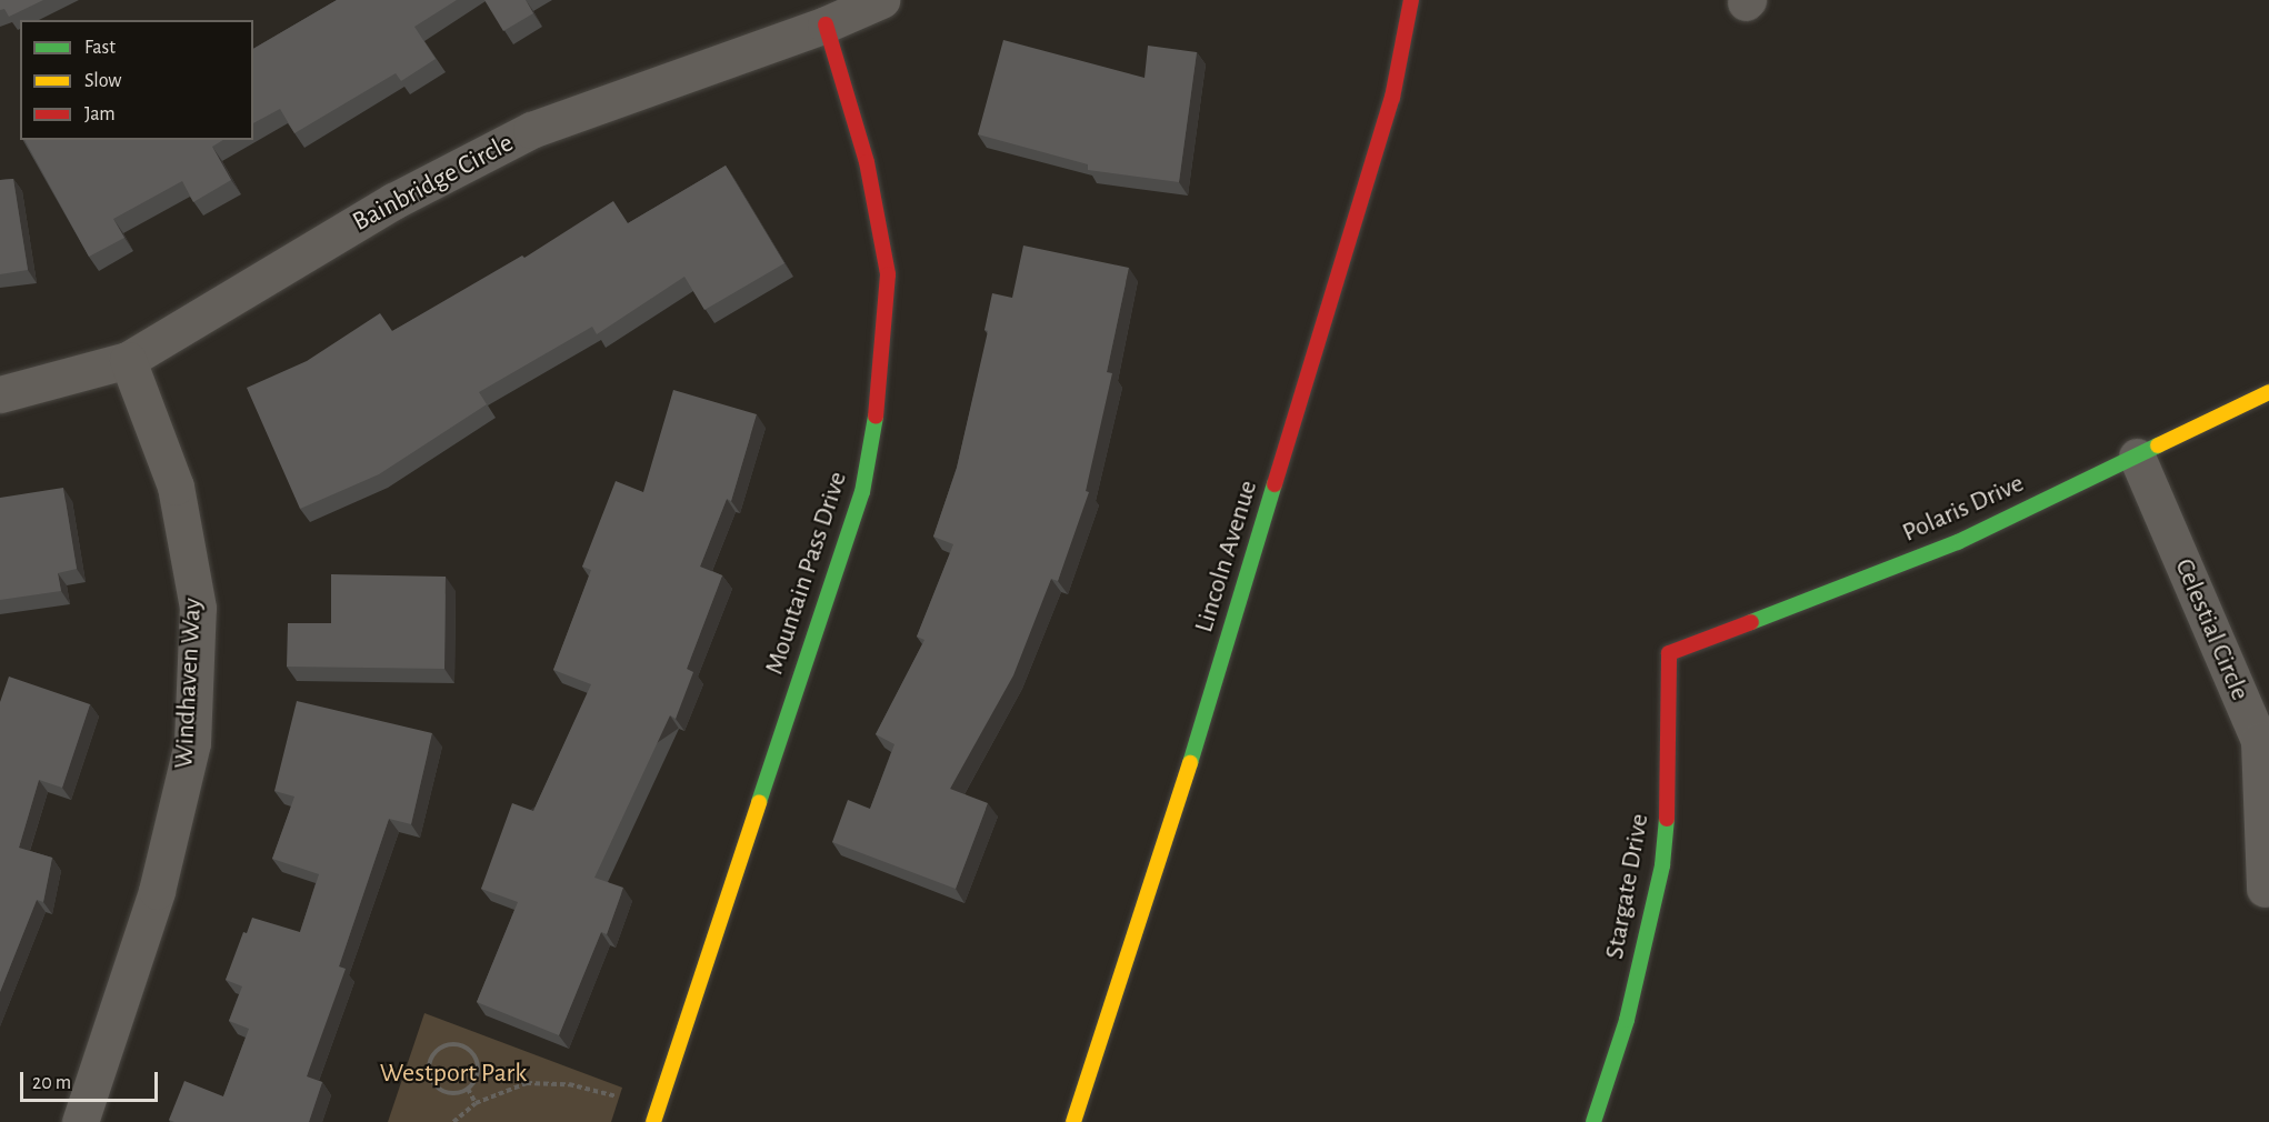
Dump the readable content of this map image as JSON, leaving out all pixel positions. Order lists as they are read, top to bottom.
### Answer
{
  "streets": {
    "street": [
      "Bainbridge Circle",
      "Polaris Drive",
      "Lincoln Avenue",
      "Mountain Pass Drive",
      "Celestial Circle",
      "Windhaven Way",
      "Stargate Drive"
    ]
  },
  "crossings": [
    ["Bainbridge Circle", "Mountain Pass Drive"],
    ["Bainbridge Circle", "Windhaven Way"],
    ["Polaris Drive", "Celestial Circle"],
    ["Polaris Drive", "Stargate Drive"]
  ],
  "parks": ["Westport Park"],
  "legend": ["Fast", "Slow", "Jam"],
  "scale_bar": "20 m"
}
